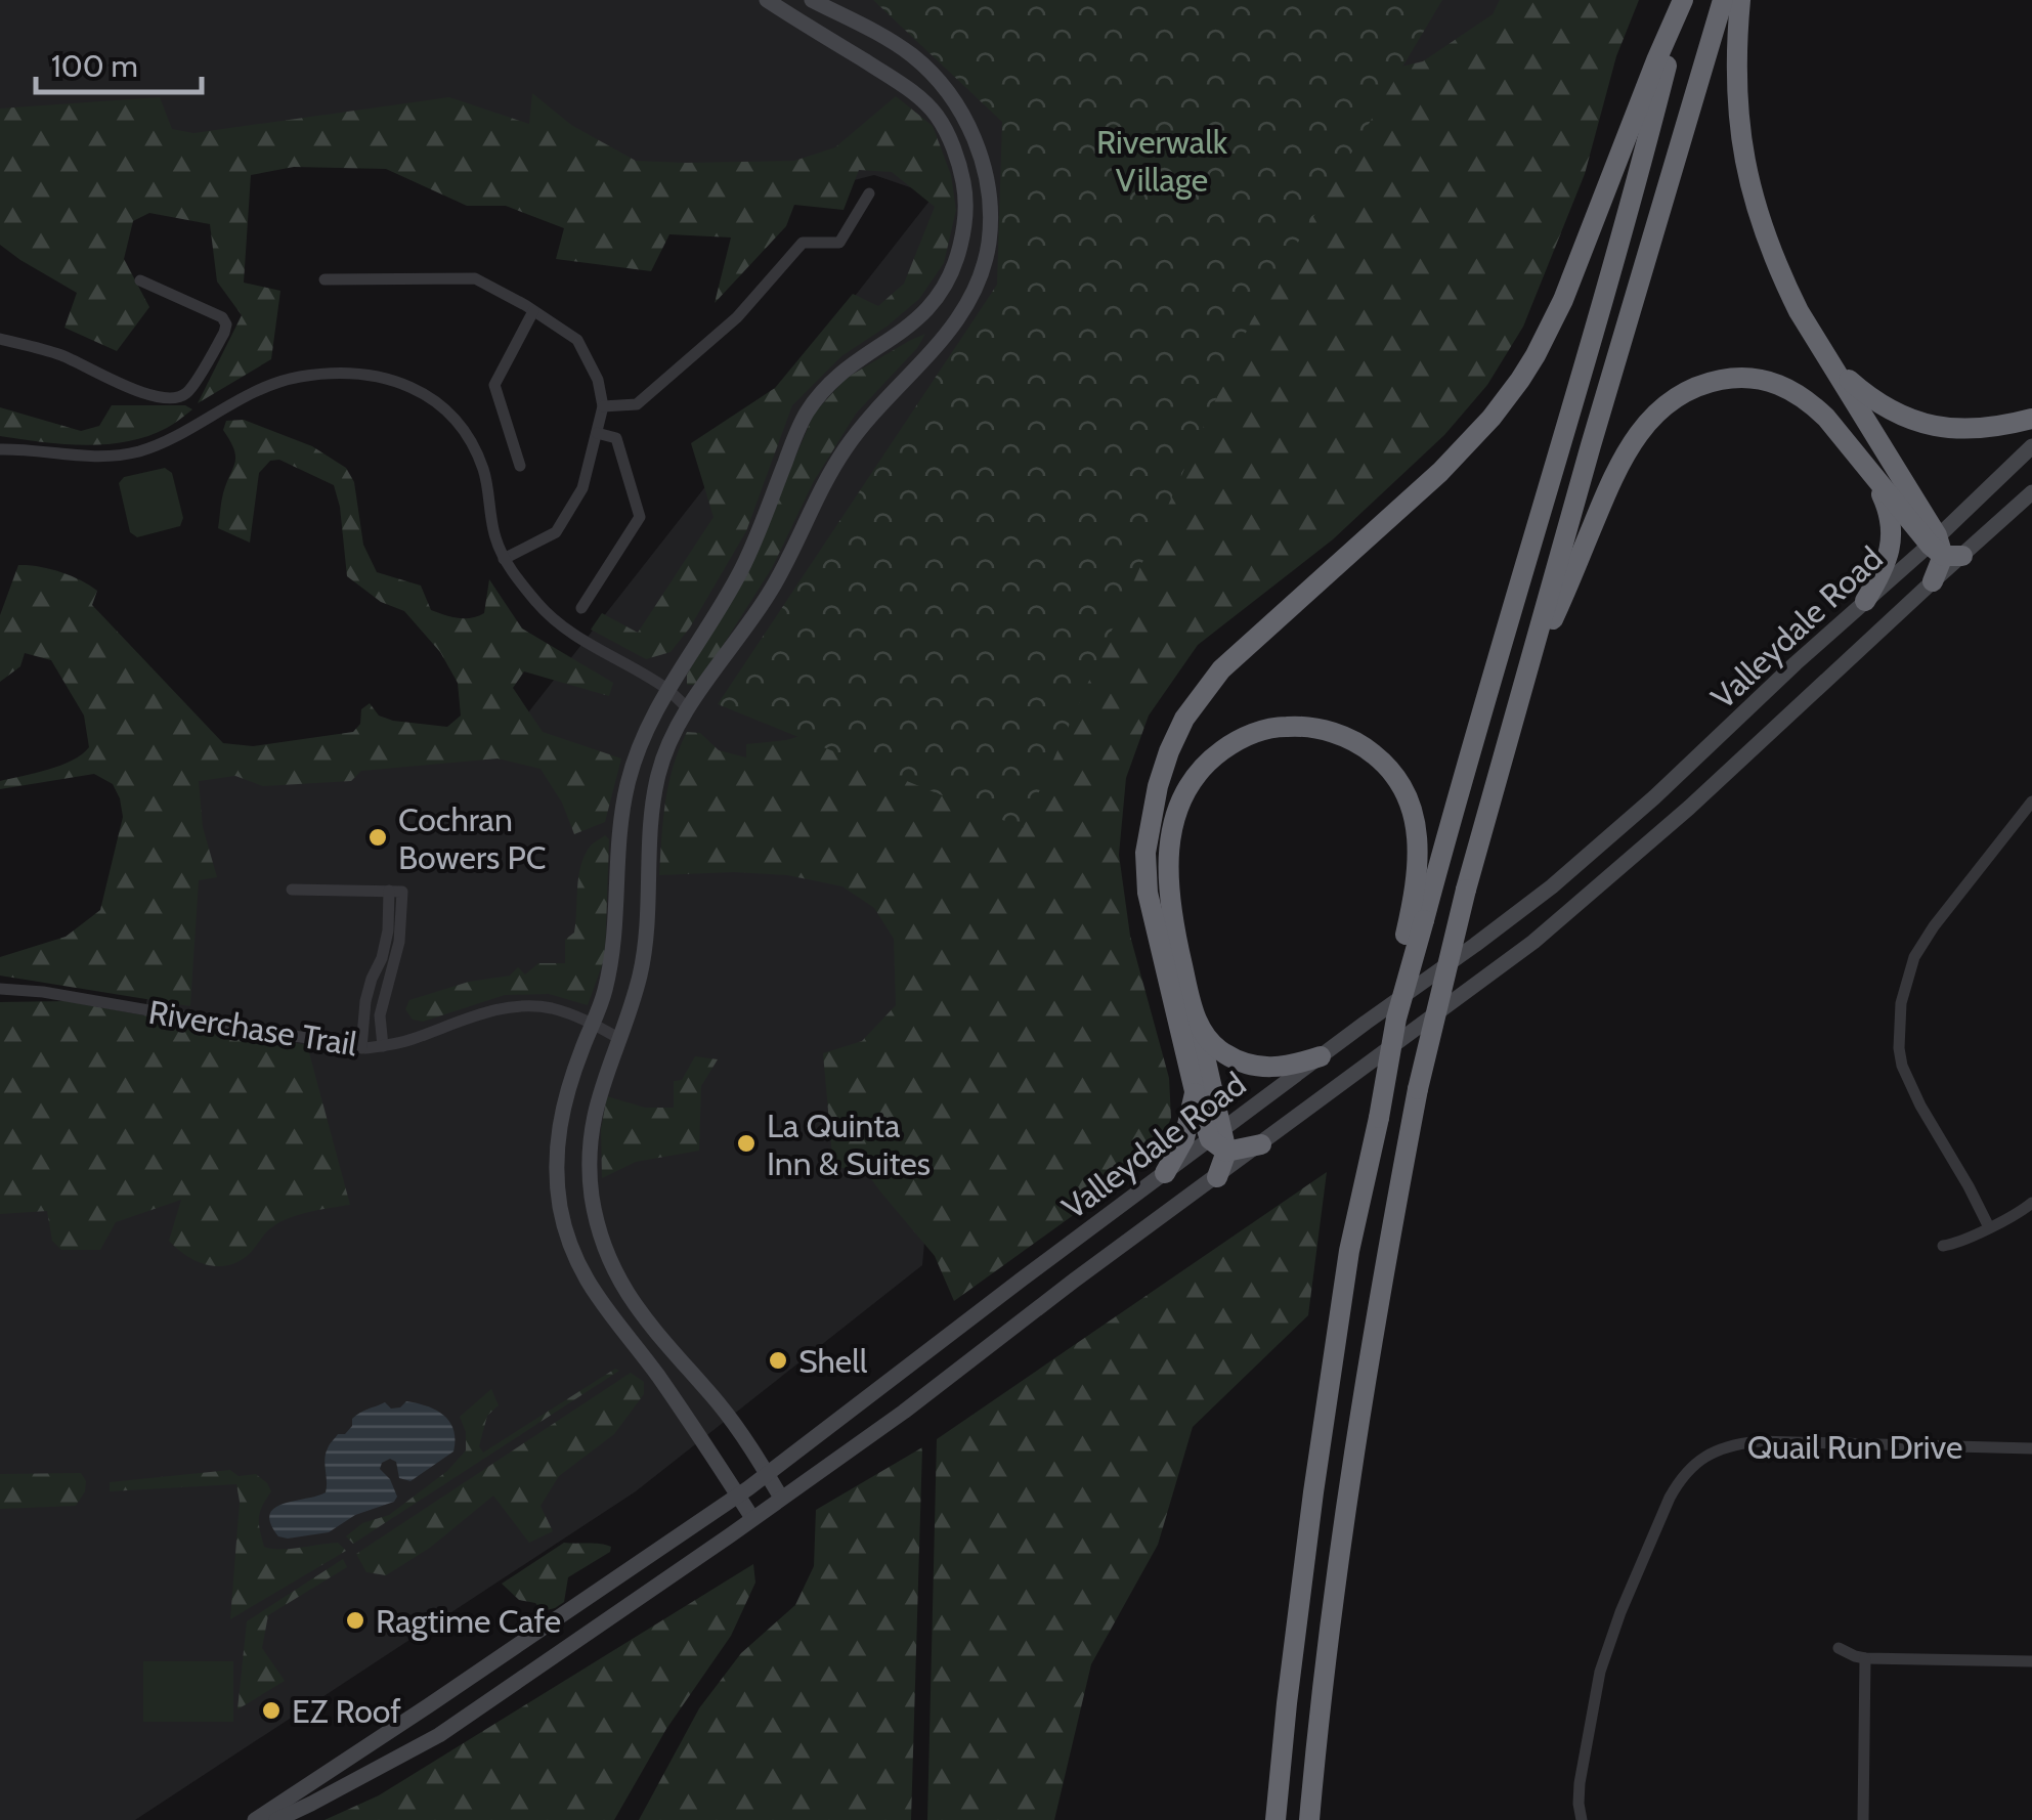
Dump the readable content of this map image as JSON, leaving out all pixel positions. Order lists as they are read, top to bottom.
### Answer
{
  "streets": {
    "main road": ["Valleydale Road"],
    "street": ["Riverchase Trail", "Quail Run Drive"]
  },
  "parks": ["Riverwalk Village"],
  "places": [
    "Cochran Bowers PC",
    "La Quinta Inn & Suites",
    "Shell",
    "Ragtime Cafe",
    "EZ Roof"
  ],
  "scale_bar": "100 m"
}
